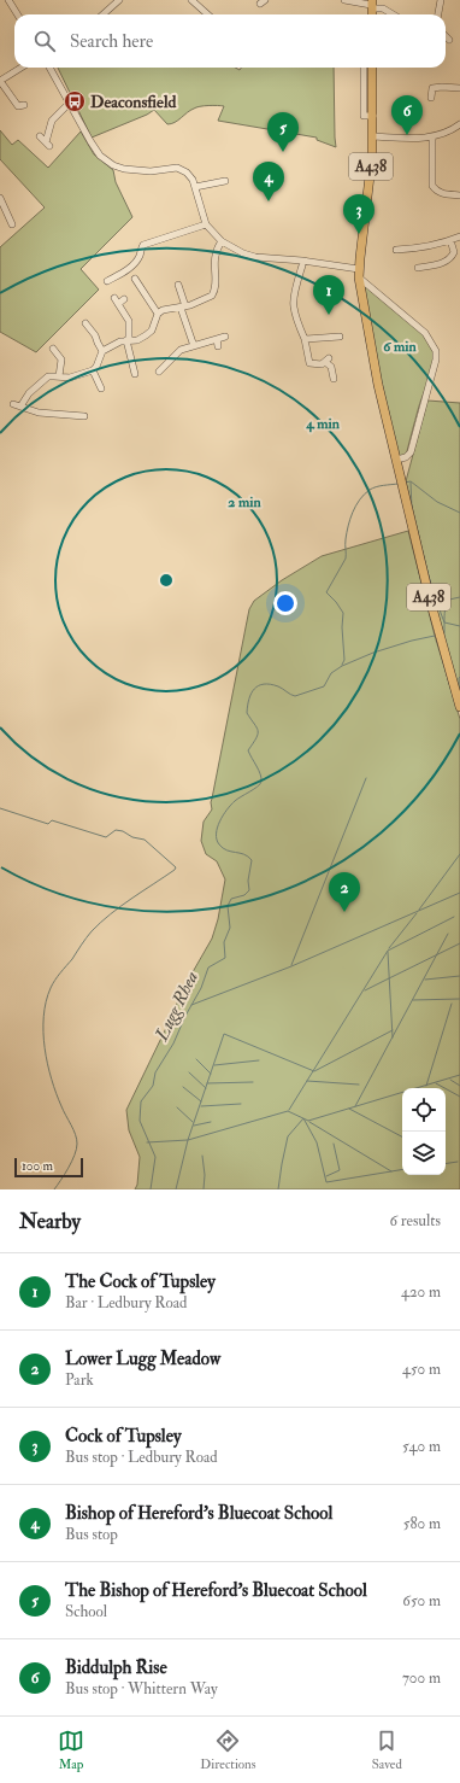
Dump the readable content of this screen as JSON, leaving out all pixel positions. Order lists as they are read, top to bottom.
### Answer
{
  "streets": {
    "highway": ["A438"]
  },
  "water": ["Lugg Rhea"],
  "places": {
    "bus stop": ["Deaconsfield"]
  },
  "scale_bar": "100 m",
  "page": {
    "search": "Search here",
    "pins": [
      "6",
      "5",
      "4",
      "3",
      "1",
      "2"
    ],
    "scale": "100 m",
    "heading": ["Nearby", "6 results"],
    "list": [
      {
        "mark": "1",
        "name": "The Cock of Tupsley",
        "note": "Bar · Ledbury Road",
        "value": "420 m"
      },
      {
        "mark": "2",
        "name": "Lower Lugg Meadow",
        "note": "Park",
        "value": "450 m"
      },
      {
        "mark": "3",
        "name": "Cock of Tupsley",
        "note": "Bus stop · Ledbury Road",
        "value": "540 m"
      },
      {
        "mark": "4",
        "name": "Bishop of Hereford's Bluecoat School",
        "note": "Bus stop",
        "value": "580 m"
      },
      {
        "mark": "5",
        "name": "The Bishop of Hereford's Bluecoat School",
        "note": "School",
        "value": "650 m"
      },
      {
        "mark": "6",
        "name": "Biddulph Rise",
        "note": "Bus stop · Whittern Way",
        "value": "700 m"
      }
    ],
    "nav": ["Map", "Directions", "Saved"]
  },
  "rings": ["6 min", "4 min", "2 min"]
}
